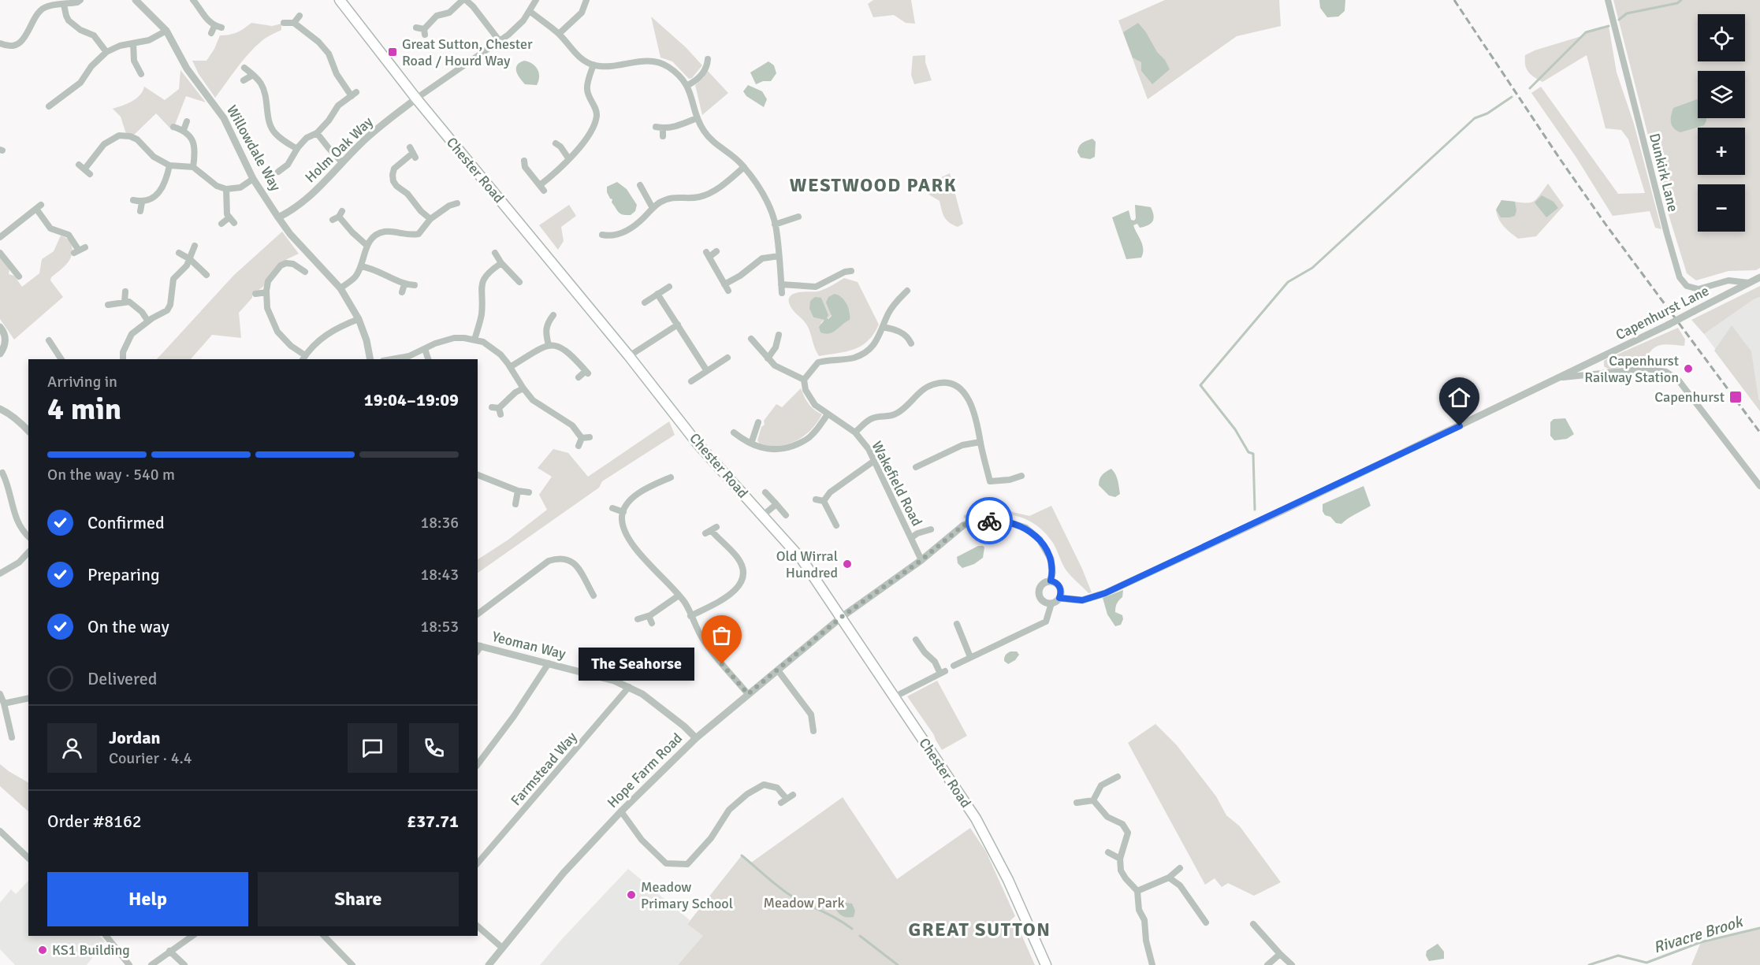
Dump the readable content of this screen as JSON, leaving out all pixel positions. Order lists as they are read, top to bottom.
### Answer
{
  "streets": {
    "main road": ["Chester Road"],
    "street": [
      "Willowdale Way",
      "Holm Oak Way",
      "Dunkirk Lane",
      "Capenhurst Lane",
      "Wakefield Road",
      "Yeoman Way",
      "Farmstead Way",
      "Hope Farm Road"
    ]
  },
  "crossings": [
    ["Willowdale Way", "Holm Oak Way"],
    ["Holm Oak Way", "Chester Road"],
    ["Chester Road", "Hope Farm Road"],
    ["Dunkirk Lane", "Capenhurst Lane"],
    ["Capenhurst Lane", "Hope Farm Road"],
    ["Wakefield Road", "Hope Farm Road"],
    ["Yeoman Way", "Farmstead Way"],
    ["Yeoman Way", "Hope Farm Road"]
  ],
  "districts": ["WESTWOOD PARK", "GREAT SUTTON"],
  "water": ["Rivacre Brook"],
  "parks": ["Meadow Park"],
  "places": {
    "transit": ["Great Sutton, Chester Road / Hourd Way", "Capenhurst"],
    "other": [
      "Capenhurst Railway Station",
      "Old Wirral Hundred",
      "The Seahorse",
      "Meadow Primary School",
      "KS1 Building"
    ]
  },
  "page": {
    "map_buttons": ["+", "−"],
    "heading": ["4 min", "Arriving in", "19:04–19:09"],
    "panel": [
      "Jordan",
      "Courier · 4.4",
      "Order #8162",
      "£37.71"
    ],
    "bar": "On the way · 540 m",
    "list": [
      ["Confirmed", "18:36"],
      ["Preparing", "18:43"],
      ["On the way", "18:53"],
      "Delivered"
    ],
    "bubble": "The Seahorse",
    "buttons": ["Help", "Share"]
  }
}
